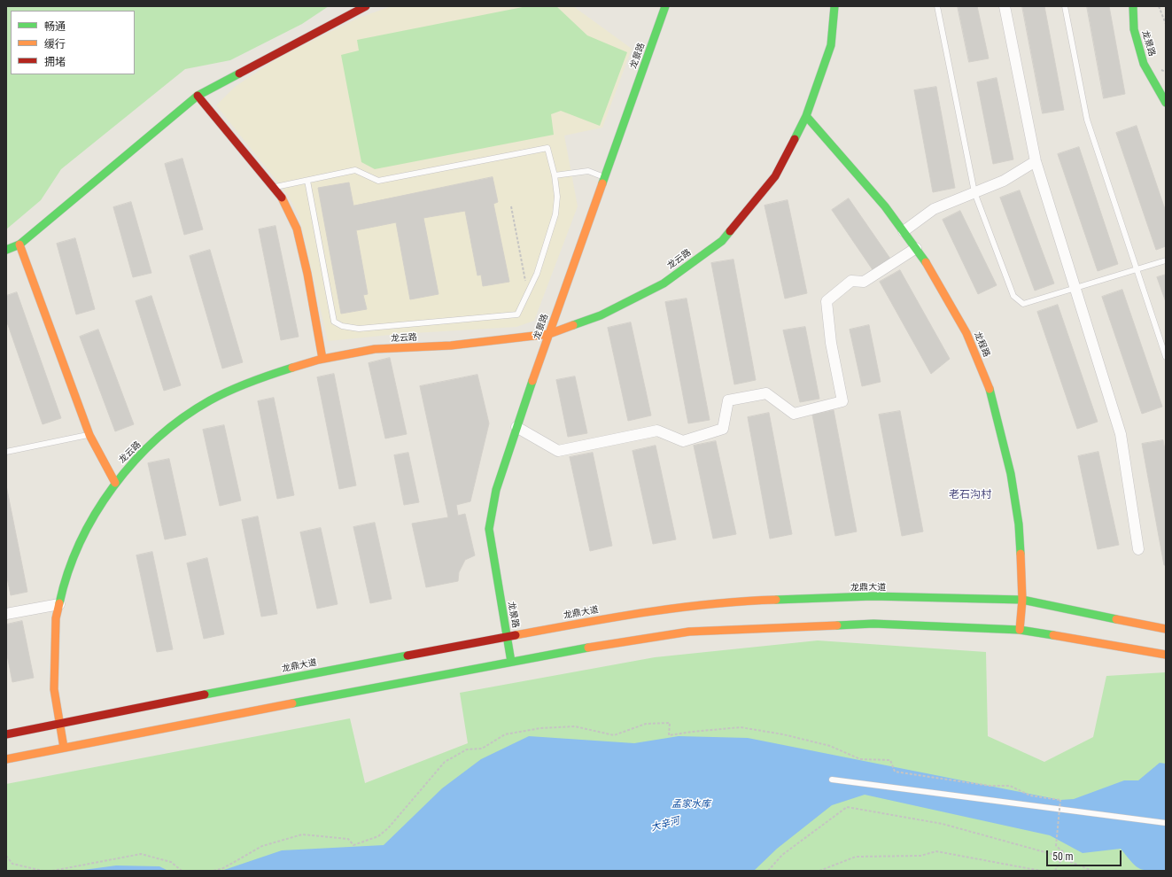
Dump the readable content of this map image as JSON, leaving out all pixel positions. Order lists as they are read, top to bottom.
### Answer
{
  "streets": {
    "street": [
      "龙景路",
      "龙云路",
      "龙程路",
      "龙鼎大道"
    ]
  },
  "crossings": [
    ["龙景路", "龙云路"],
    ["龙景路", "龙鼎大道"],
    ["龙云路", "龙程路"],
    ["龙云路", "龙鼎大道"],
    ["龙程路", "龙鼎大道"]
  ],
  "districts": ["老石沟村"],
  "water": ["孟家水库", "大辛河"],
  "legend": ["畅通", "缓行", "拥堵"],
  "scale_bar": "50 m"
}
